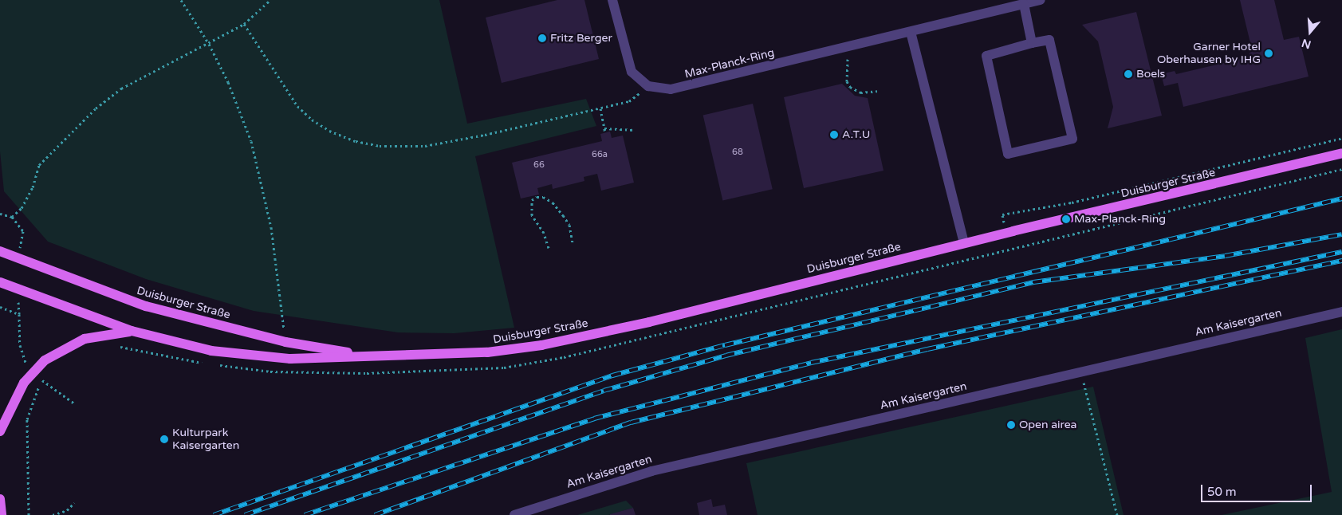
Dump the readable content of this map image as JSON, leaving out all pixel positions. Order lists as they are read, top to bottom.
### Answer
{
  "streets": {
    "main road": ["Duisburger Straße"],
    "street": ["Max-Planck-Ring", "Am Kaisergarten"]
  },
  "places": [
    "Fritz Berger",
    "Garner Hotel Oberhausen by IHG",
    "Boels",
    "A.T.U",
    "Max-Planck-Ring",
    "Open airea",
    "Kulturpark Kaisergarten"
  ],
  "house_numbers": ["68", "66a", "66"],
  "scale_bar": "50 m",
  "north": "bottom"
}
